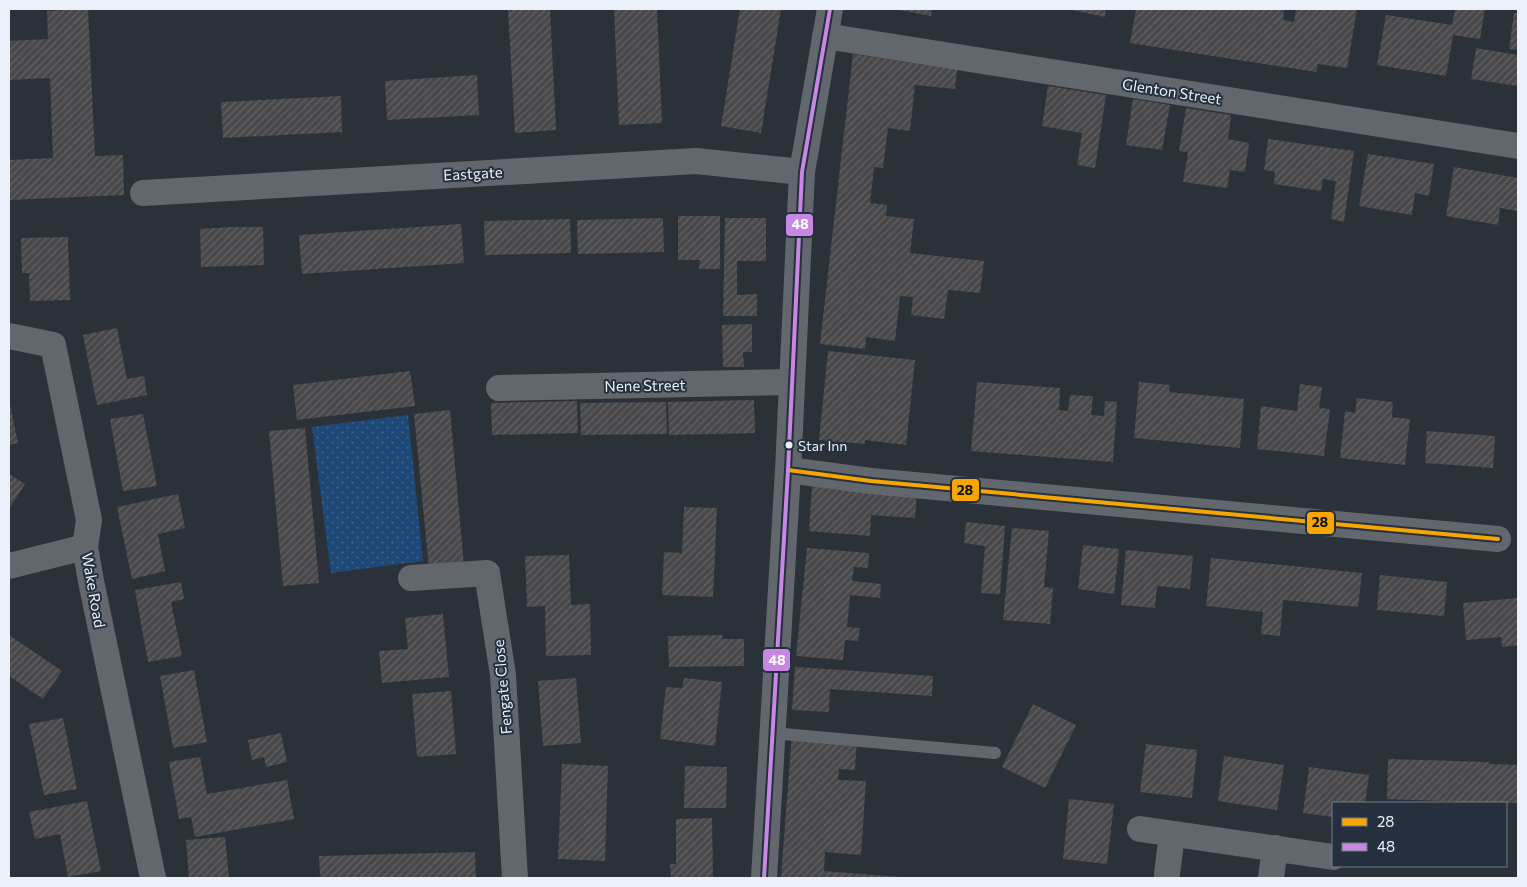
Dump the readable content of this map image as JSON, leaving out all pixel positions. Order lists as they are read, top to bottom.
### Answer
{
  "streets": {
    "street": [
      "Glenton Street",
      "Eastgate",
      "Nene Street",
      "Wake Road",
      "Fengate Close"
    ]
  },
  "places": ["Star Inn"],
  "lines": ["transit line 48", "transit line 28"],
  "legend": ["28", "48"]
}
